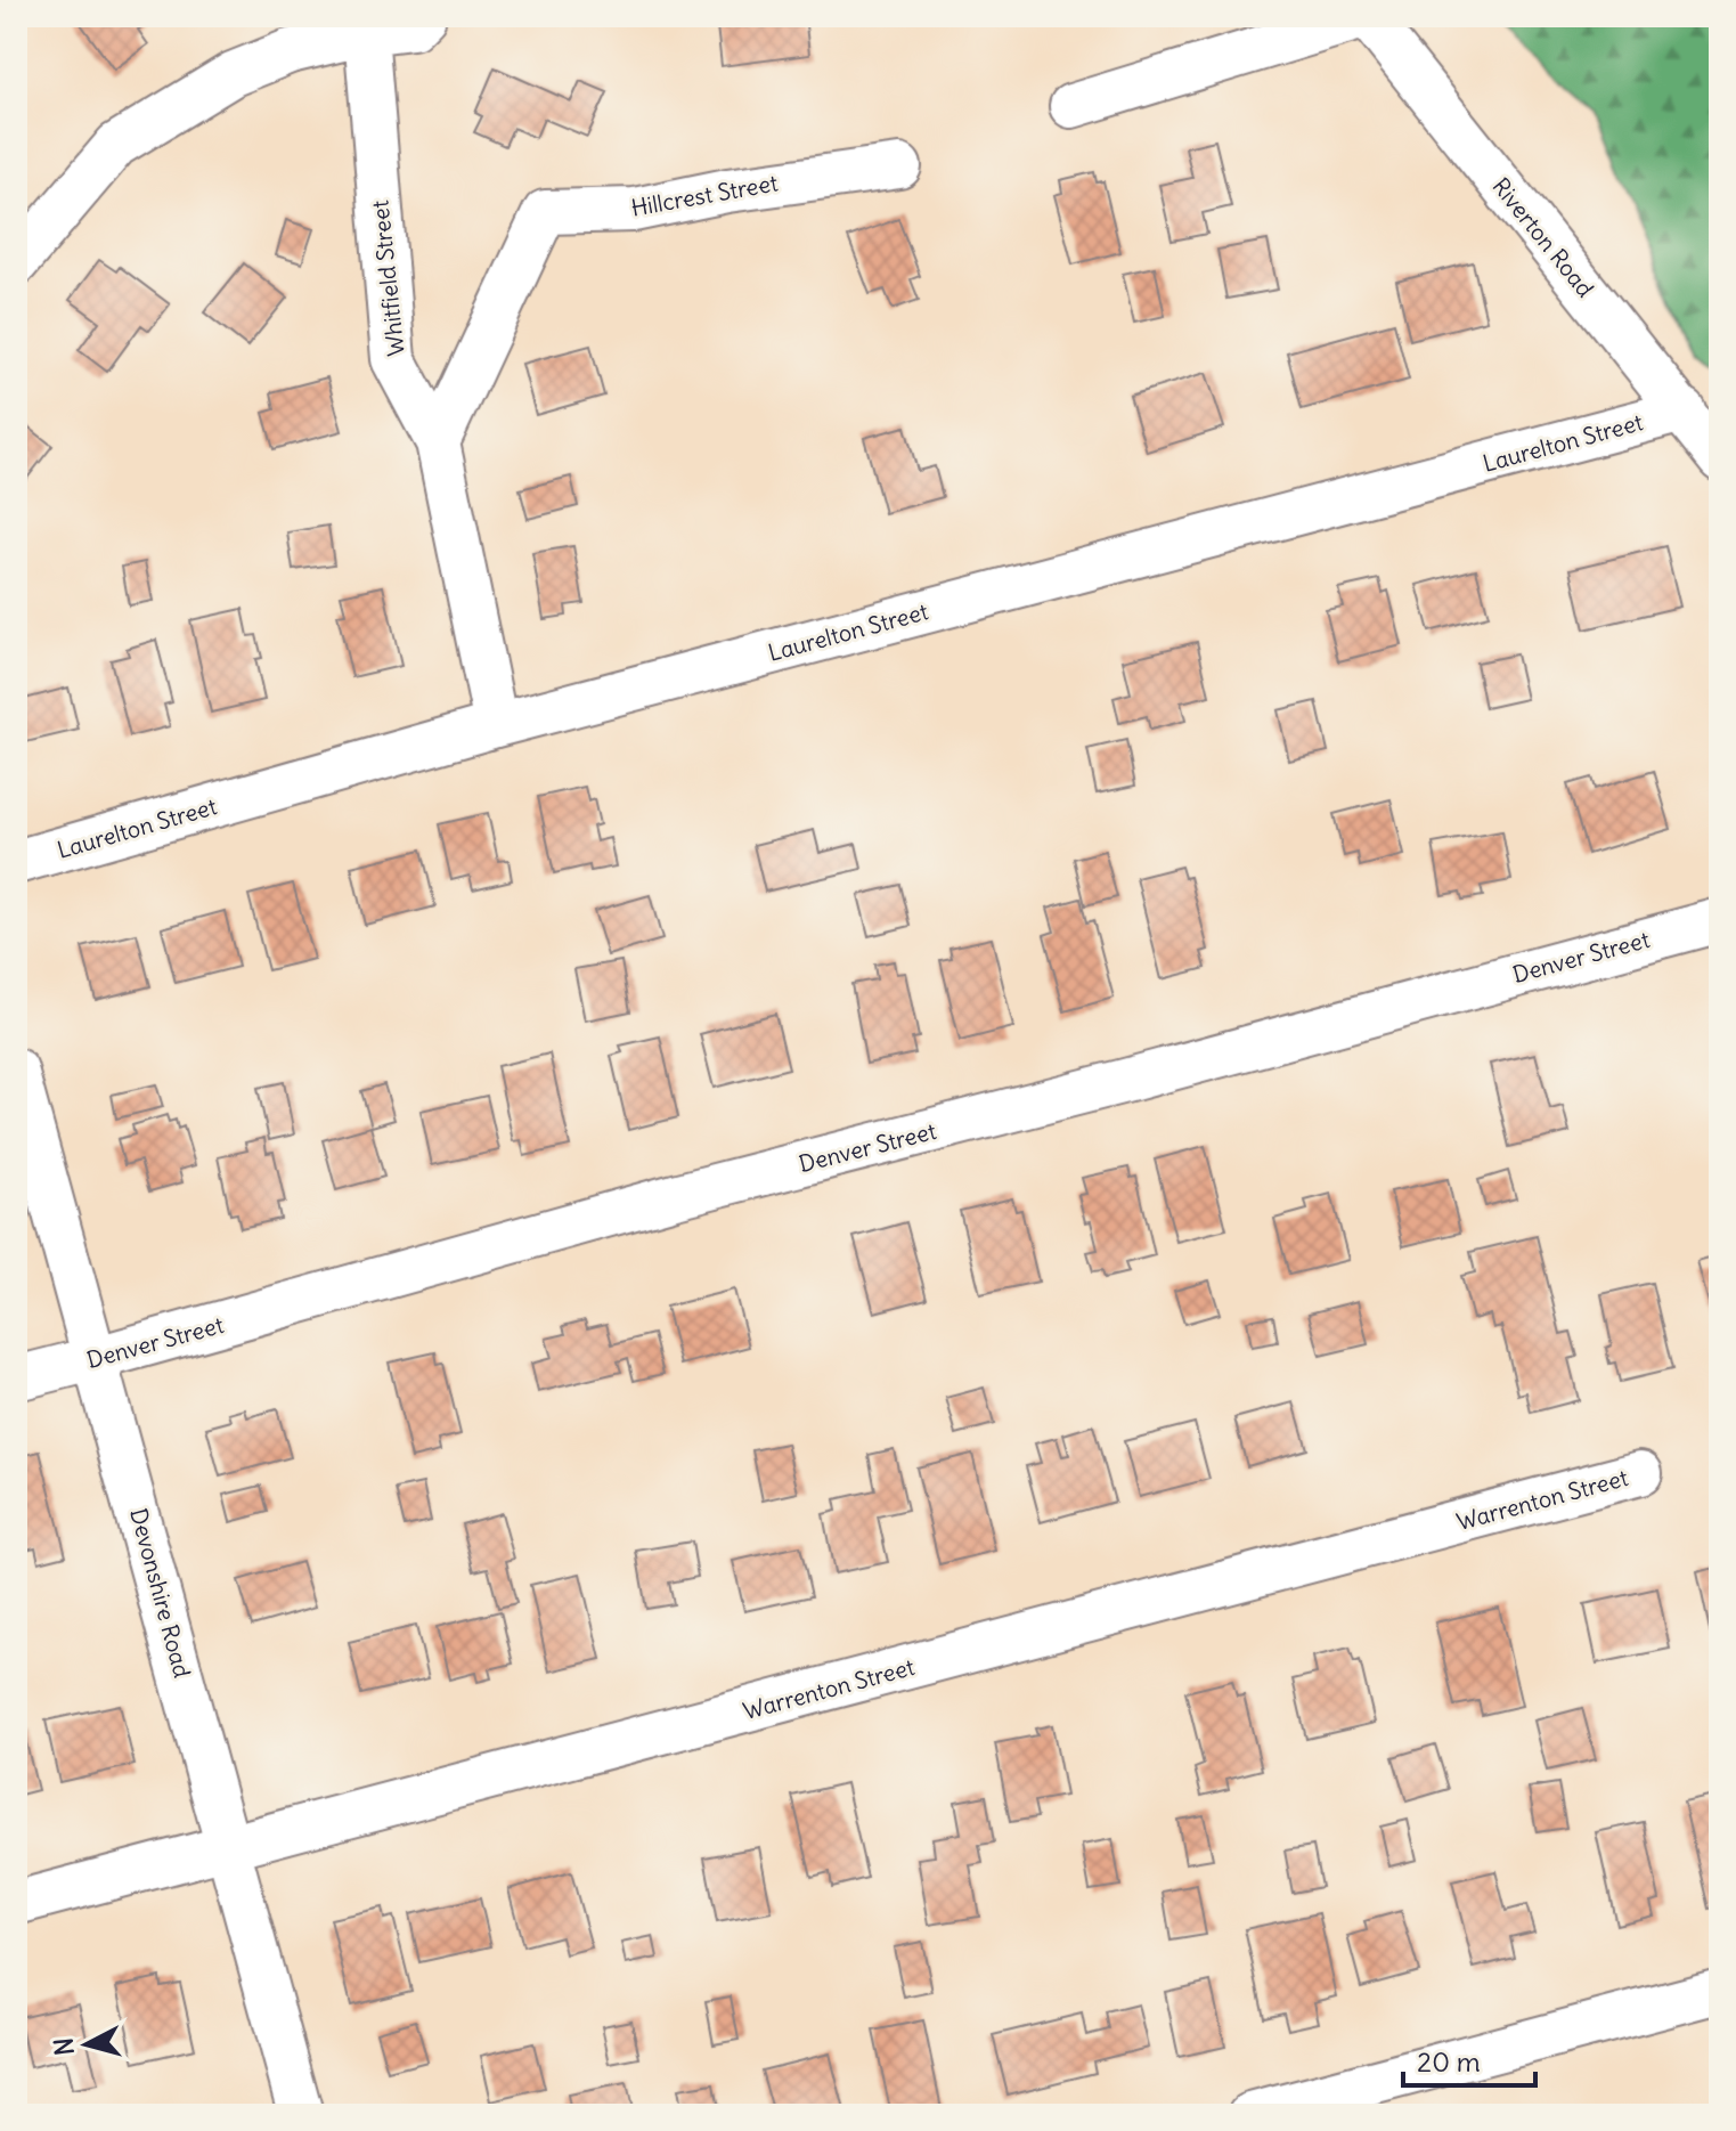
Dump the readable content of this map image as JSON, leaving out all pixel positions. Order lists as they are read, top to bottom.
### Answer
{
  "streets": {
    "street": [
      "Hillcrest Street",
      "Riverton Road",
      "Whitfield Street",
      "Laurelton Street",
      "Denver Street",
      "Warrenton Street",
      "Devonshire Road"
    ]
  },
  "crossings": [
    ["Hillcrest Street", "Whitfield Street"],
    ["Riverton Road", "Laurelton Street"],
    ["Whitfield Street", "Laurelton Street"],
    ["Denver Street", "Devonshire Road"],
    ["Warrenton Street", "Devonshire Road"]
  ],
  "scale_bar": "20 m",
  "north": "left"
}
